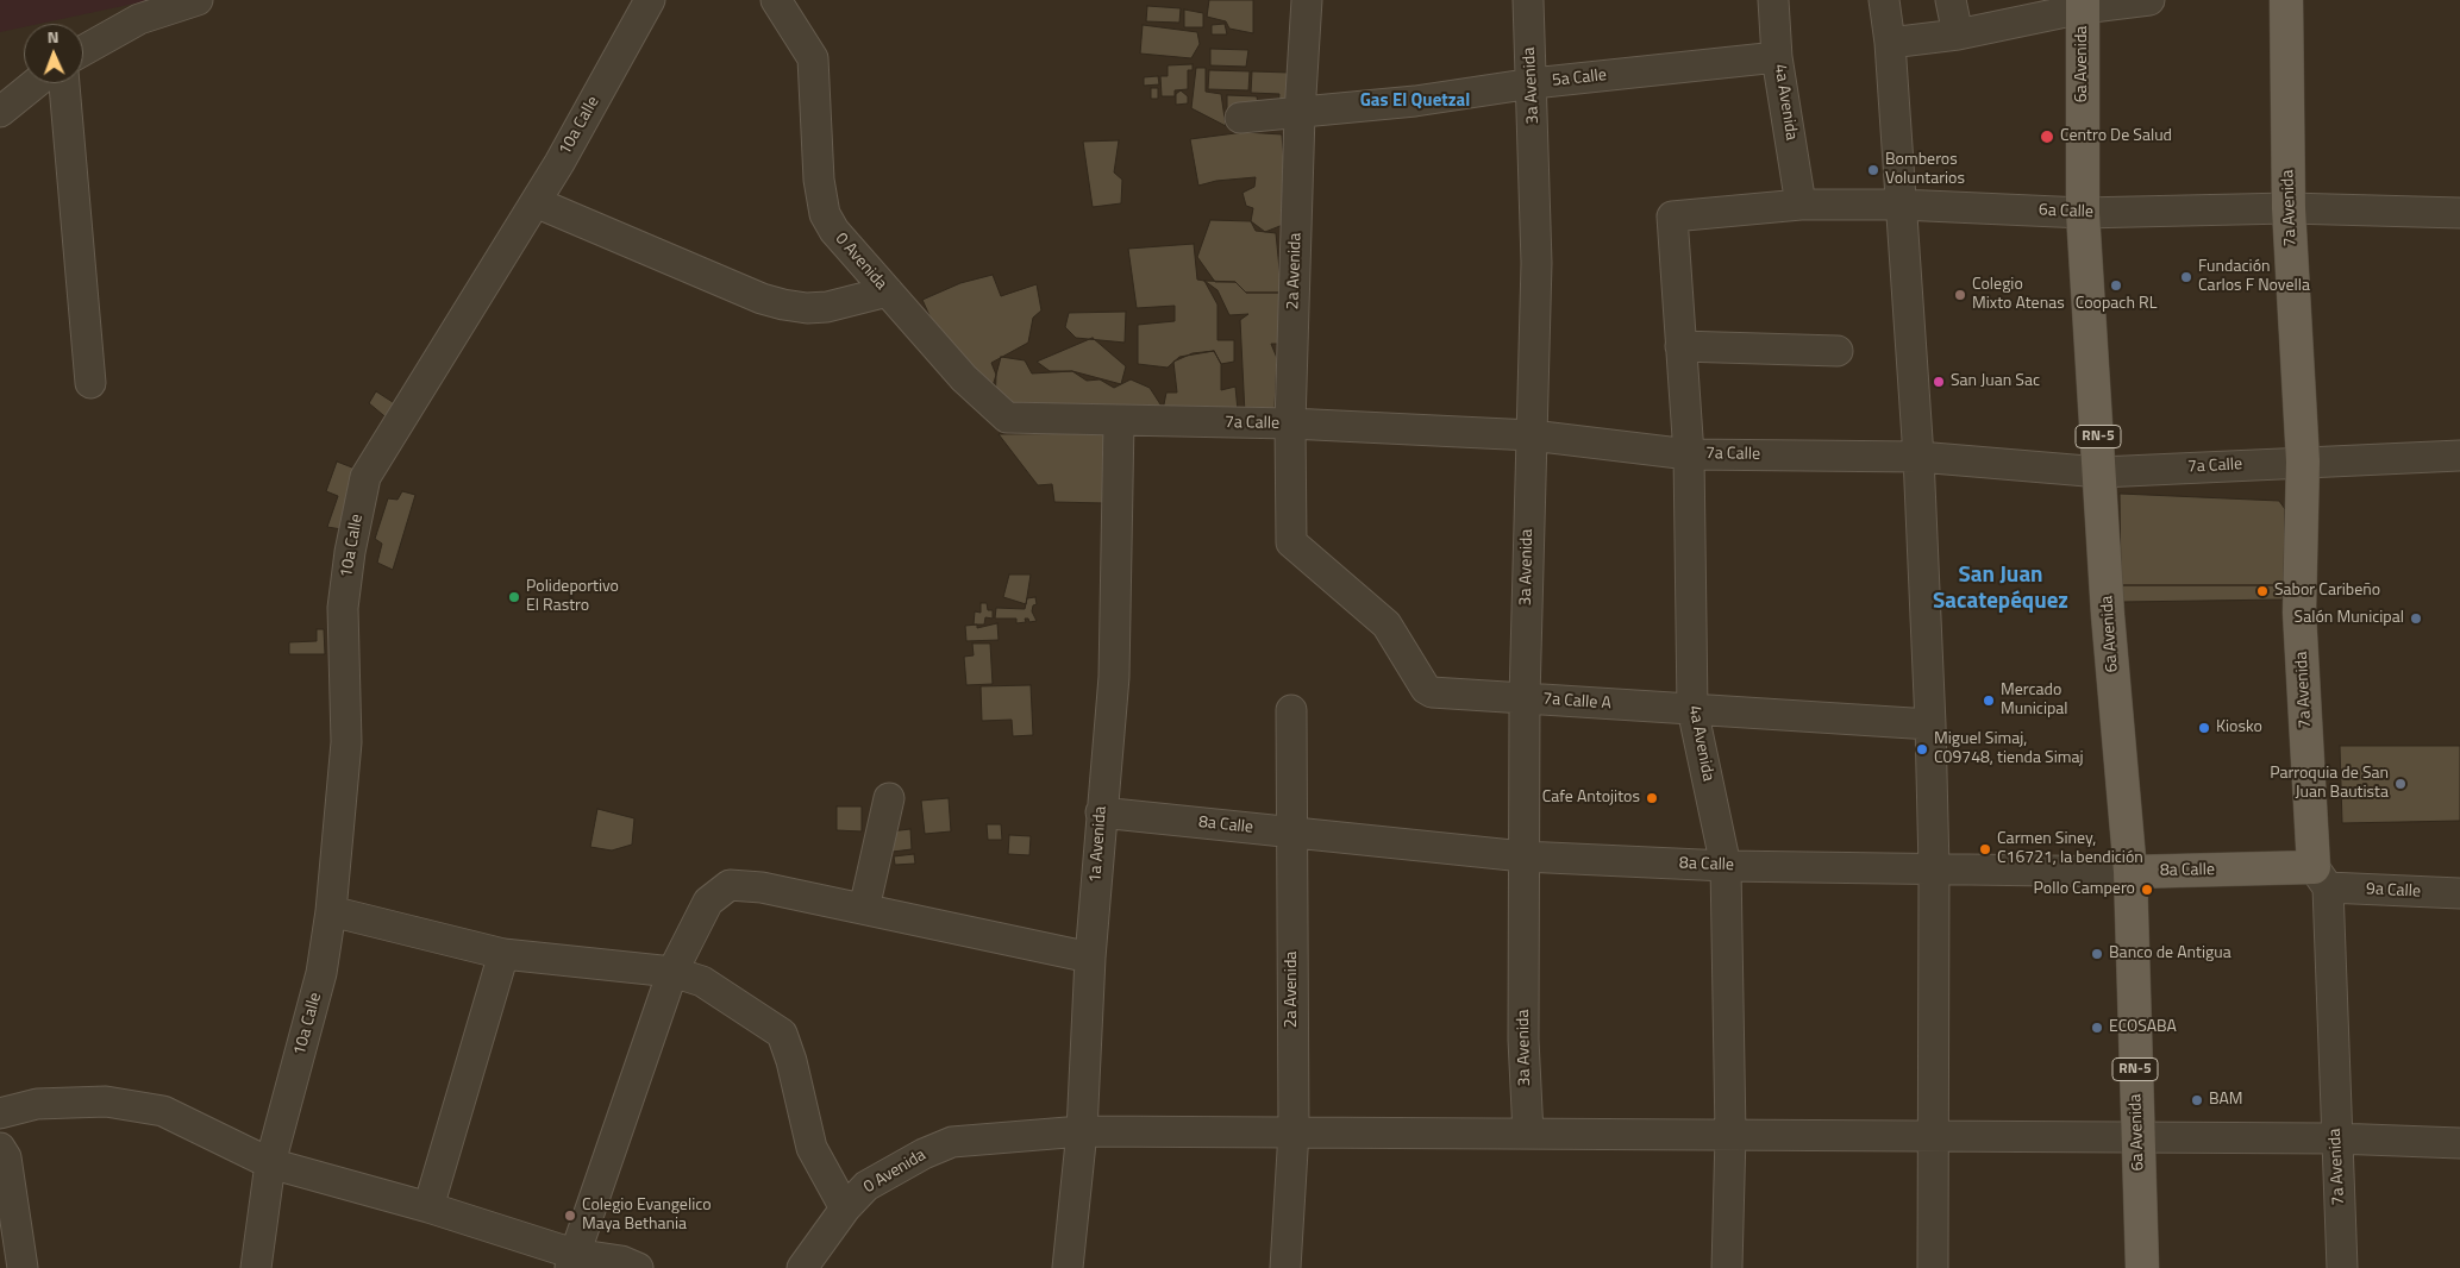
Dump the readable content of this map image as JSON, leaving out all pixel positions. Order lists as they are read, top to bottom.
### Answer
{
  "streets": {
    "main road": [
      "6a Avenida",
      "7a Avenida",
      "RN-5",
      "8a Calle"
    ],
    "street": [
      "5a Calle",
      "3a Avenida",
      "4a Avenida",
      "10a Calle",
      "6a Calle",
      "0 Avenida",
      "2a Avenida",
      "7a Calle",
      "7a Calle A",
      "1a Avenida",
      "9a Calle"
    ]
  },
  "crossings": [
    ["6a Avenida", "6a Calle"],
    ["6a Avenida", "0 Avenida"],
    ["6a Avenida", "7a Calle"],
    ["6a Avenida", "8a Calle"],
    ["5a Calle", "3a Avenida"],
    ["5a Calle", "4a Avenida"],
    ["5a Calle", "2a Avenida"],
    ["3a Avenida", "0 Avenida"],
    ["3a Avenida", "7a Calle"],
    ["3a Avenida", "7a Calle A"],
    ["3a Avenida", "8a Calle"],
    ["4a Avenida", "6a Calle"],
    ["4a Avenida", "0 Avenida"],
    ["4a Avenida", "7a Calle"],
    ["4a Avenida", "7a Calle A"],
    ["4a Avenida", "8a Calle"],
    ["7a Avenida", "6a Calle"],
    ["7a Avenida", "0 Avenida"],
    ["7a Avenida", "7a Calle"],
    ["7a Avenida", "8a Calle"],
    ["7a Avenida", "9a Calle"],
    ["0 Avenida", "2a Avenida"],
    ["0 Avenida", "7a Calle"],
    ["0 Avenida", "1a Avenida"],
    ["2a Avenida", "7a Calle"],
    ["2a Avenida", "7a Calle A"],
    ["2a Avenida", "8a Calle"],
    ["7a Calle", "1a Avenida"],
    ["8a Calle", "1a Avenida"],
    ["8a Calle", "9a Calle"]
  ],
  "districts": ["Gas El Quetzal", "San Juan Sacatepéquez"],
  "places": [
    "Centro De Salud",
    "Bomberos Voluntarios",
    "Fundación Carlos F Novella",
    "Coopach RL",
    "Colegio Mixto Atenas",
    "San Juan Sac",
    "Sabor Caribeño",
    "Polideportivo El Rastro",
    "Salón Municipal",
    "Mercado Municipal",
    "Kiosko",
    "Miguel Simaj, C09748, tienda Simaj",
    "Parroquia de San Juan Bautista",
    "Cafe Antojitos",
    "Carmen Siney, C16721, la bendición",
    "Pollo Campero",
    "Banco de Antigua",
    "ECOSABA",
    "BAM",
    "Colegio Evangelico Maya Bethania"
  ],
  "north": "top"
}
